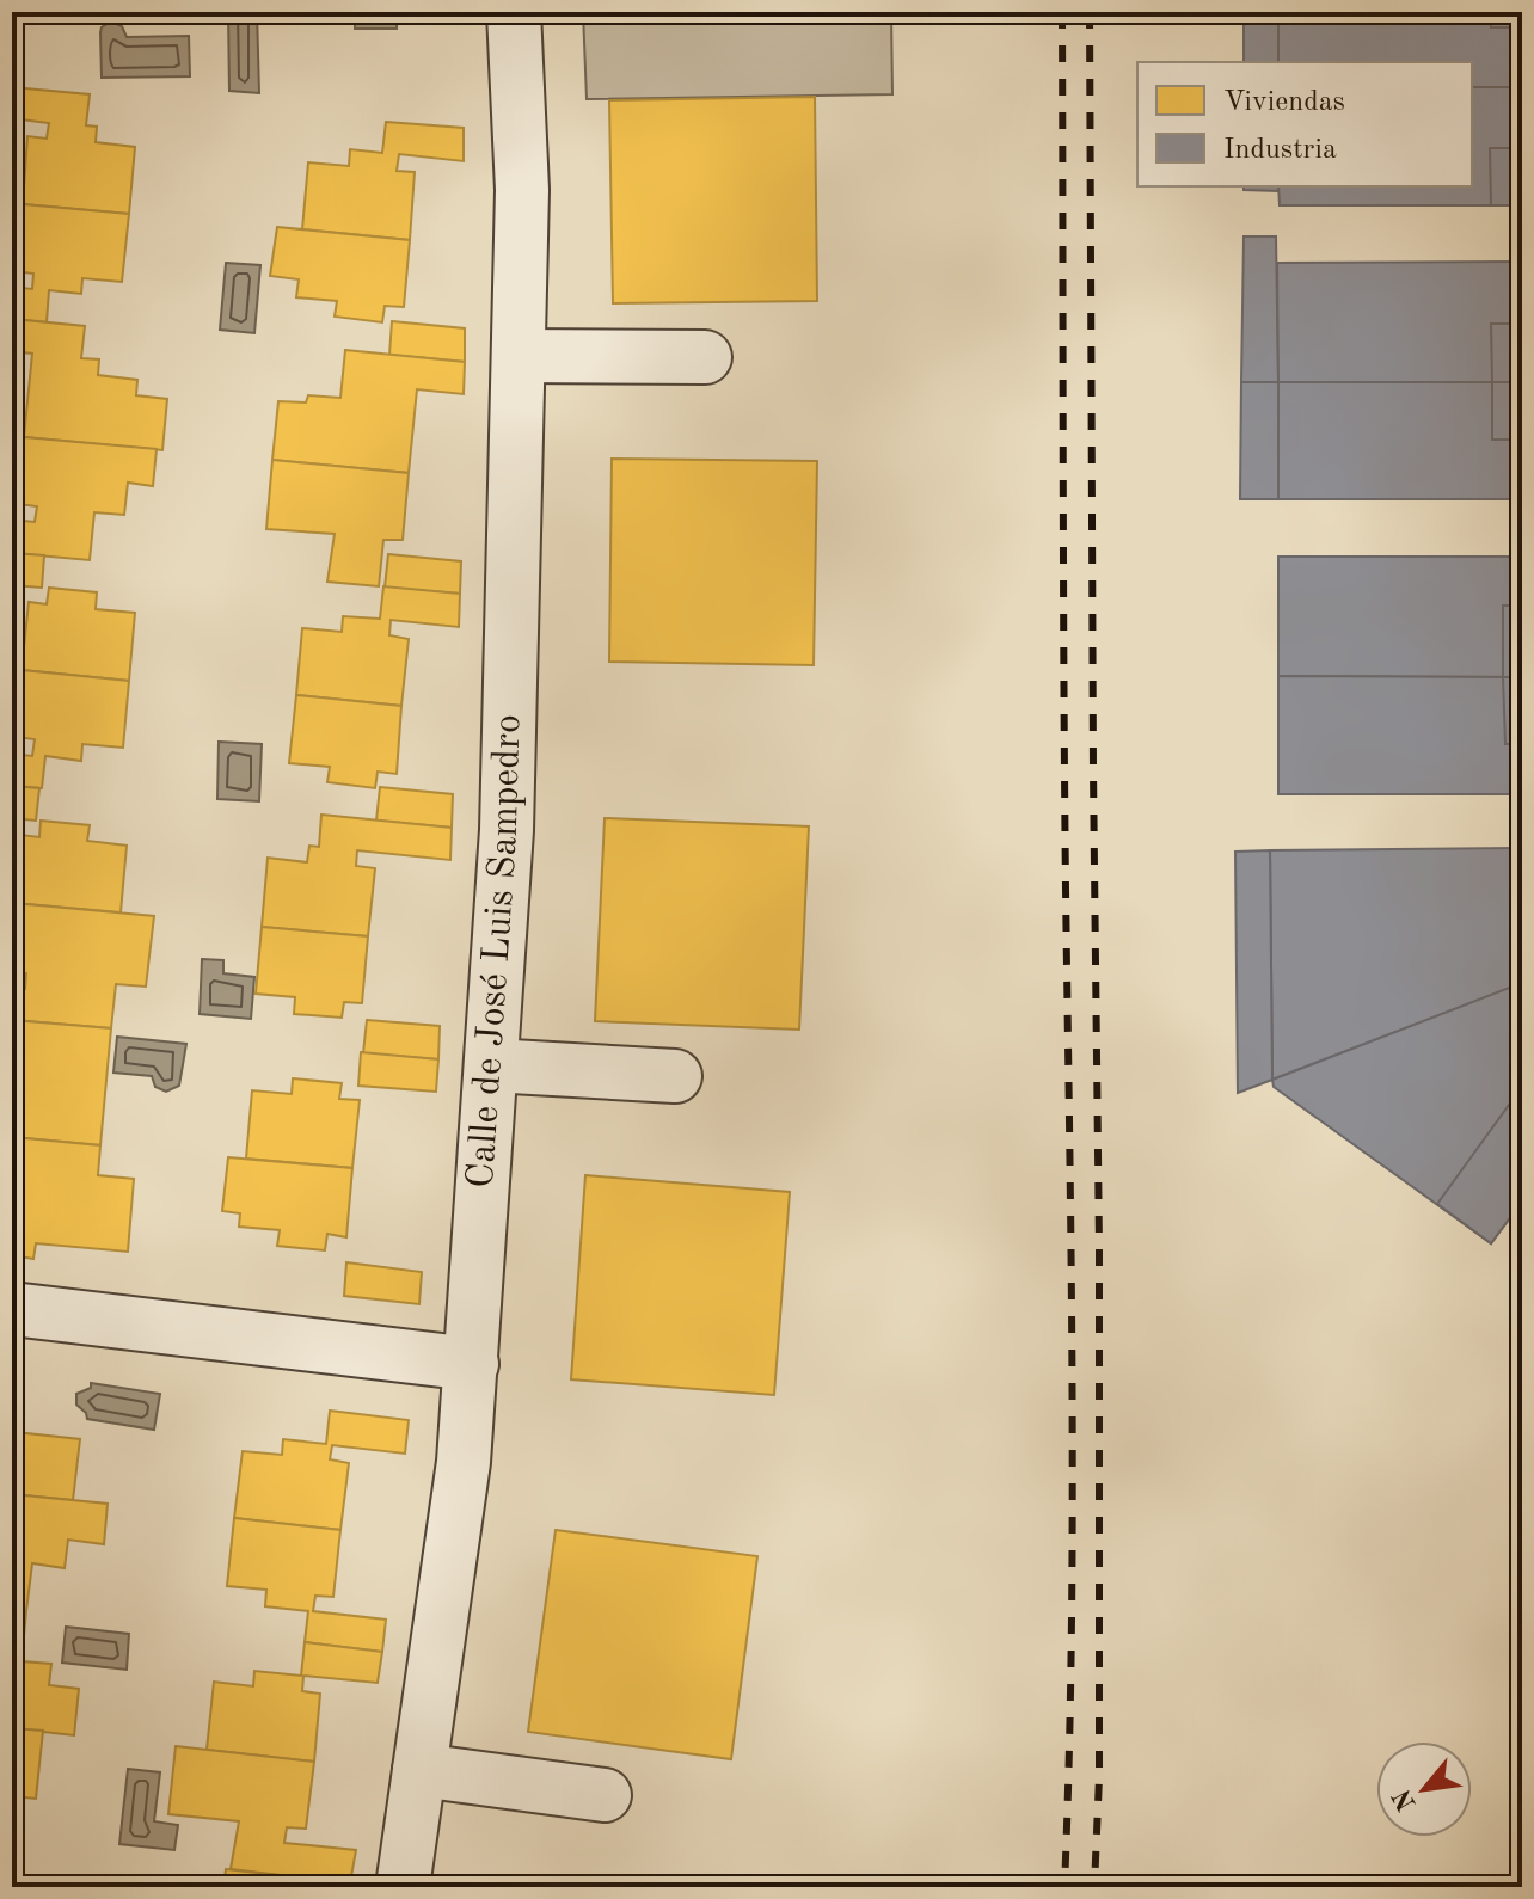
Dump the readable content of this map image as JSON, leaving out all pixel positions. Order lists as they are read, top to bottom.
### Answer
{
  "streets": {
    "street": ["Calle de José Luis Sampedro"]
  },
  "legend": ["Viviendas", "Industria"],
  "north": "bottom left"
}
